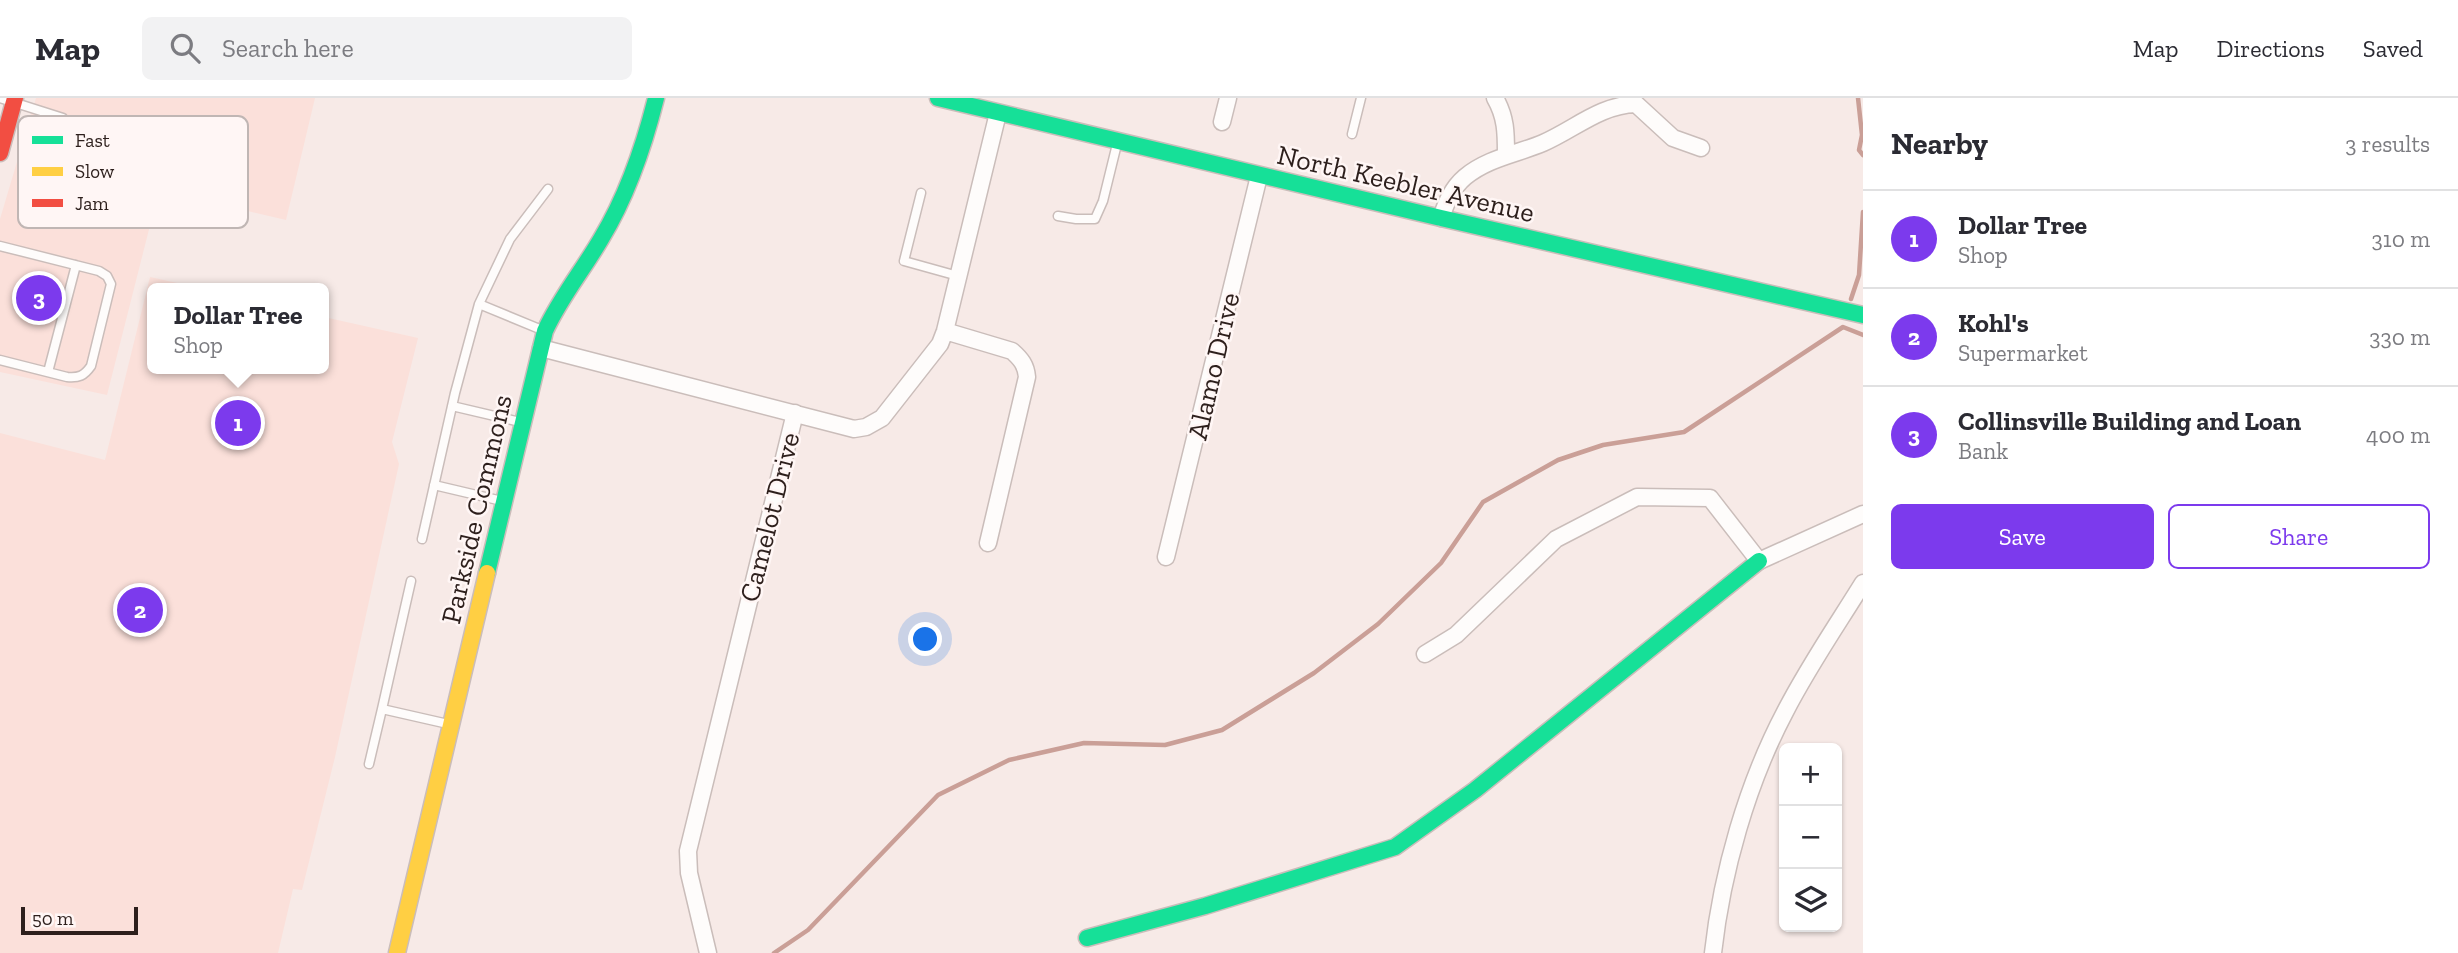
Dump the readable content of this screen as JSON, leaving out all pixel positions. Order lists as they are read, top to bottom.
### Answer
{
  "streets": {
    "street": [
      "North Keebler Avenue",
      "Alamo Drive",
      "Parkside Commons",
      "Camelot Drive"
    ]
  },
  "crossings": [
    ["North Keebler Avenue", "Alamo Drive"],
    ["North Keebler Avenue", "Camelot Drive"]
  ],
  "legend": ["Fast", "Slow", "Jam"],
  "scale_bar": "50 m",
  "page": {
    "header": "Map",
    "search": "Search here",
    "nav": ["Map", "Directions", "Saved"],
    "heading": ["Nearby", "3 results"],
    "list": [
      {
        "mark": "1",
        "name": "Dollar Tree",
        "note": "Shop",
        "value": "310 m"
      },
      {
        "mark": "2",
        "name": "Kohl's",
        "note": "Supermarket",
        "value": "330 m"
      },
      {
        "mark": "3",
        "name": "Collinsville Building and Loan",
        "note": "Bank",
        "value": "400 m"
      }
    ],
    "pins": ["3", "1", "2"],
    "popup": ["Dollar Tree", "Shop"],
    "buttons": ["Save", "Share"],
    "map_buttons": ["+", "−"],
    "scale": "50 m"
  }
}
